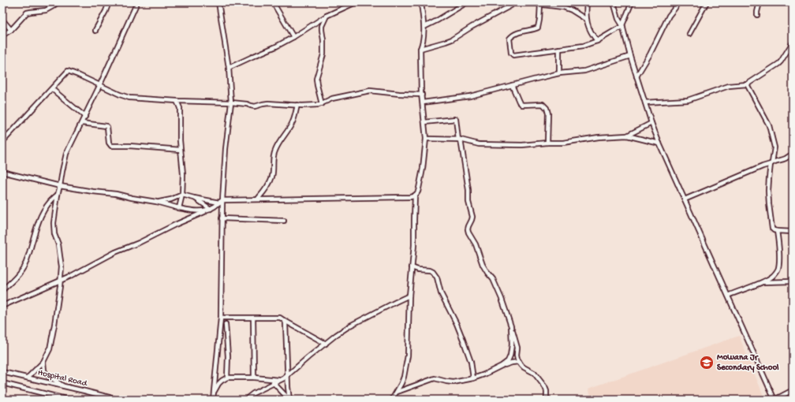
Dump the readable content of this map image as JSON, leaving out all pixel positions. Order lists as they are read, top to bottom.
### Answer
{
  "streets": {
    "street": ["Hospital Road"]
  },
  "places": {
    "school or university": ["Mowana Jr Secondary School"]
  }
}
